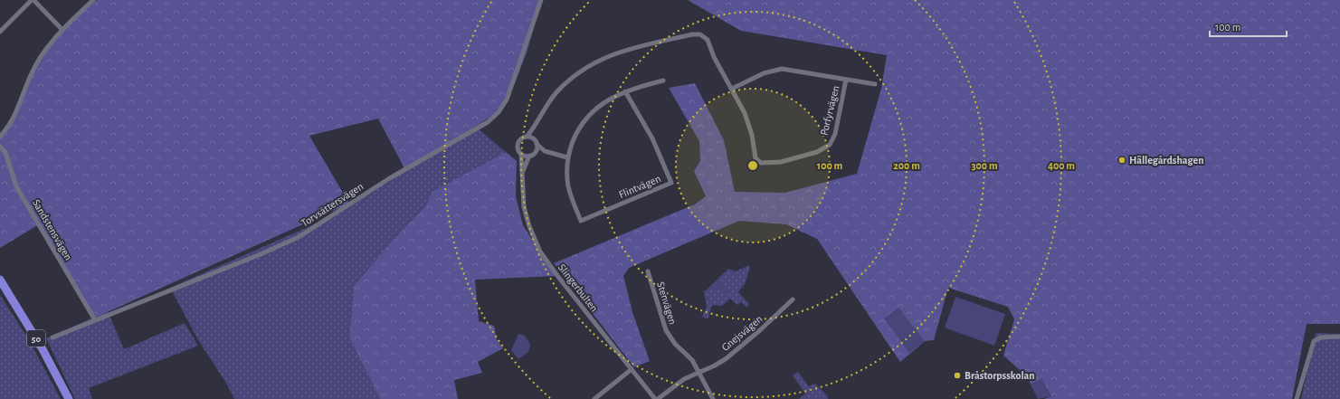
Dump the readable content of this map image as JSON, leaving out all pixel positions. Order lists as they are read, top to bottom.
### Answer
{
  "streets": {
    "highway": ["50"],
    "street": [
      "Porfyrvägen",
      "Flintvägen",
      "Torvsättersvägen",
      "Sandstensvägen",
      "Slingerbulten",
      "Stenvägen",
      "Gnejsvägen"
    ]
  },
  "crossings": [
    ["Torvsättersvägen", "Sandstensvägen"],
    ["Slingerbulten", "Gnejsvägen"],
    ["Stenvägen", "Gnejsvägen"]
  ],
  "places": ["Hällegårdshagen", "Bråstorpsskolan"],
  "scale_bar": "100 m",
  "rings": [
    "100 m",
    "200 m",
    "300 m",
    "400 m"
  ]
}
